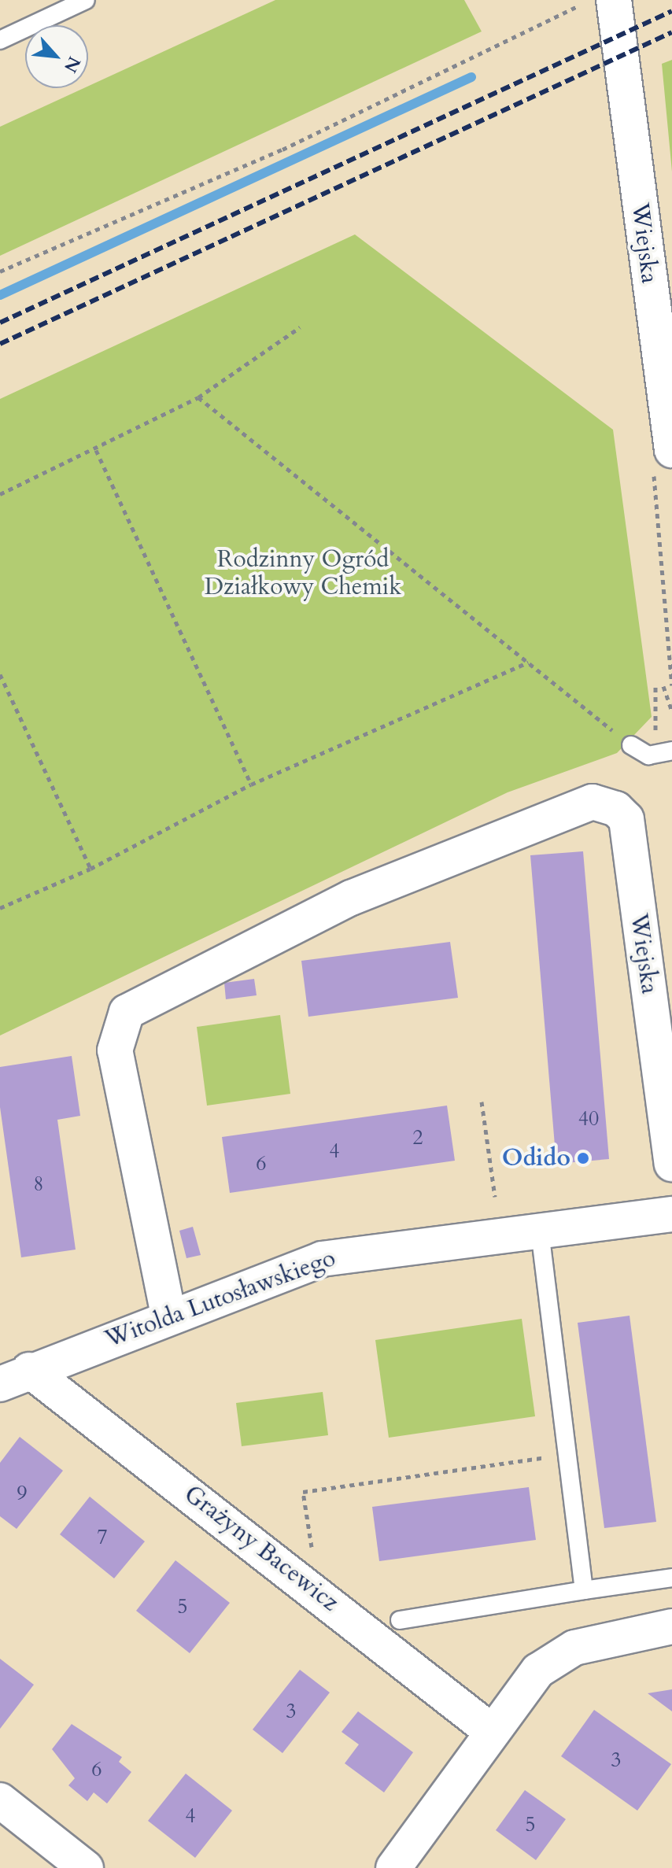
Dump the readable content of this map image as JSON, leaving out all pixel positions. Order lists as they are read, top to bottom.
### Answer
{
  "streets": {
    "street": ["Wiejska", "Witolda Lutosławskiego", "Grażyny Bacewicz"]
  },
  "crossings": [
    ["Wiejska", "Witolda Lutosławskiego"],
    ["Witolda Lutosławskiego", "Grażyny Bacewicz"]
  ],
  "parks": ["Rodzinny Ogród Działkowy Chemik"],
  "places": ["Odido"],
  "house_numbers": [
    "40",
    "2",
    "4",
    "6",
    "8",
    "9",
    "7",
    "5",
    "3",
    "3",
    "6",
    "4",
    "5"
  ],
  "north": "bottom right"
}
